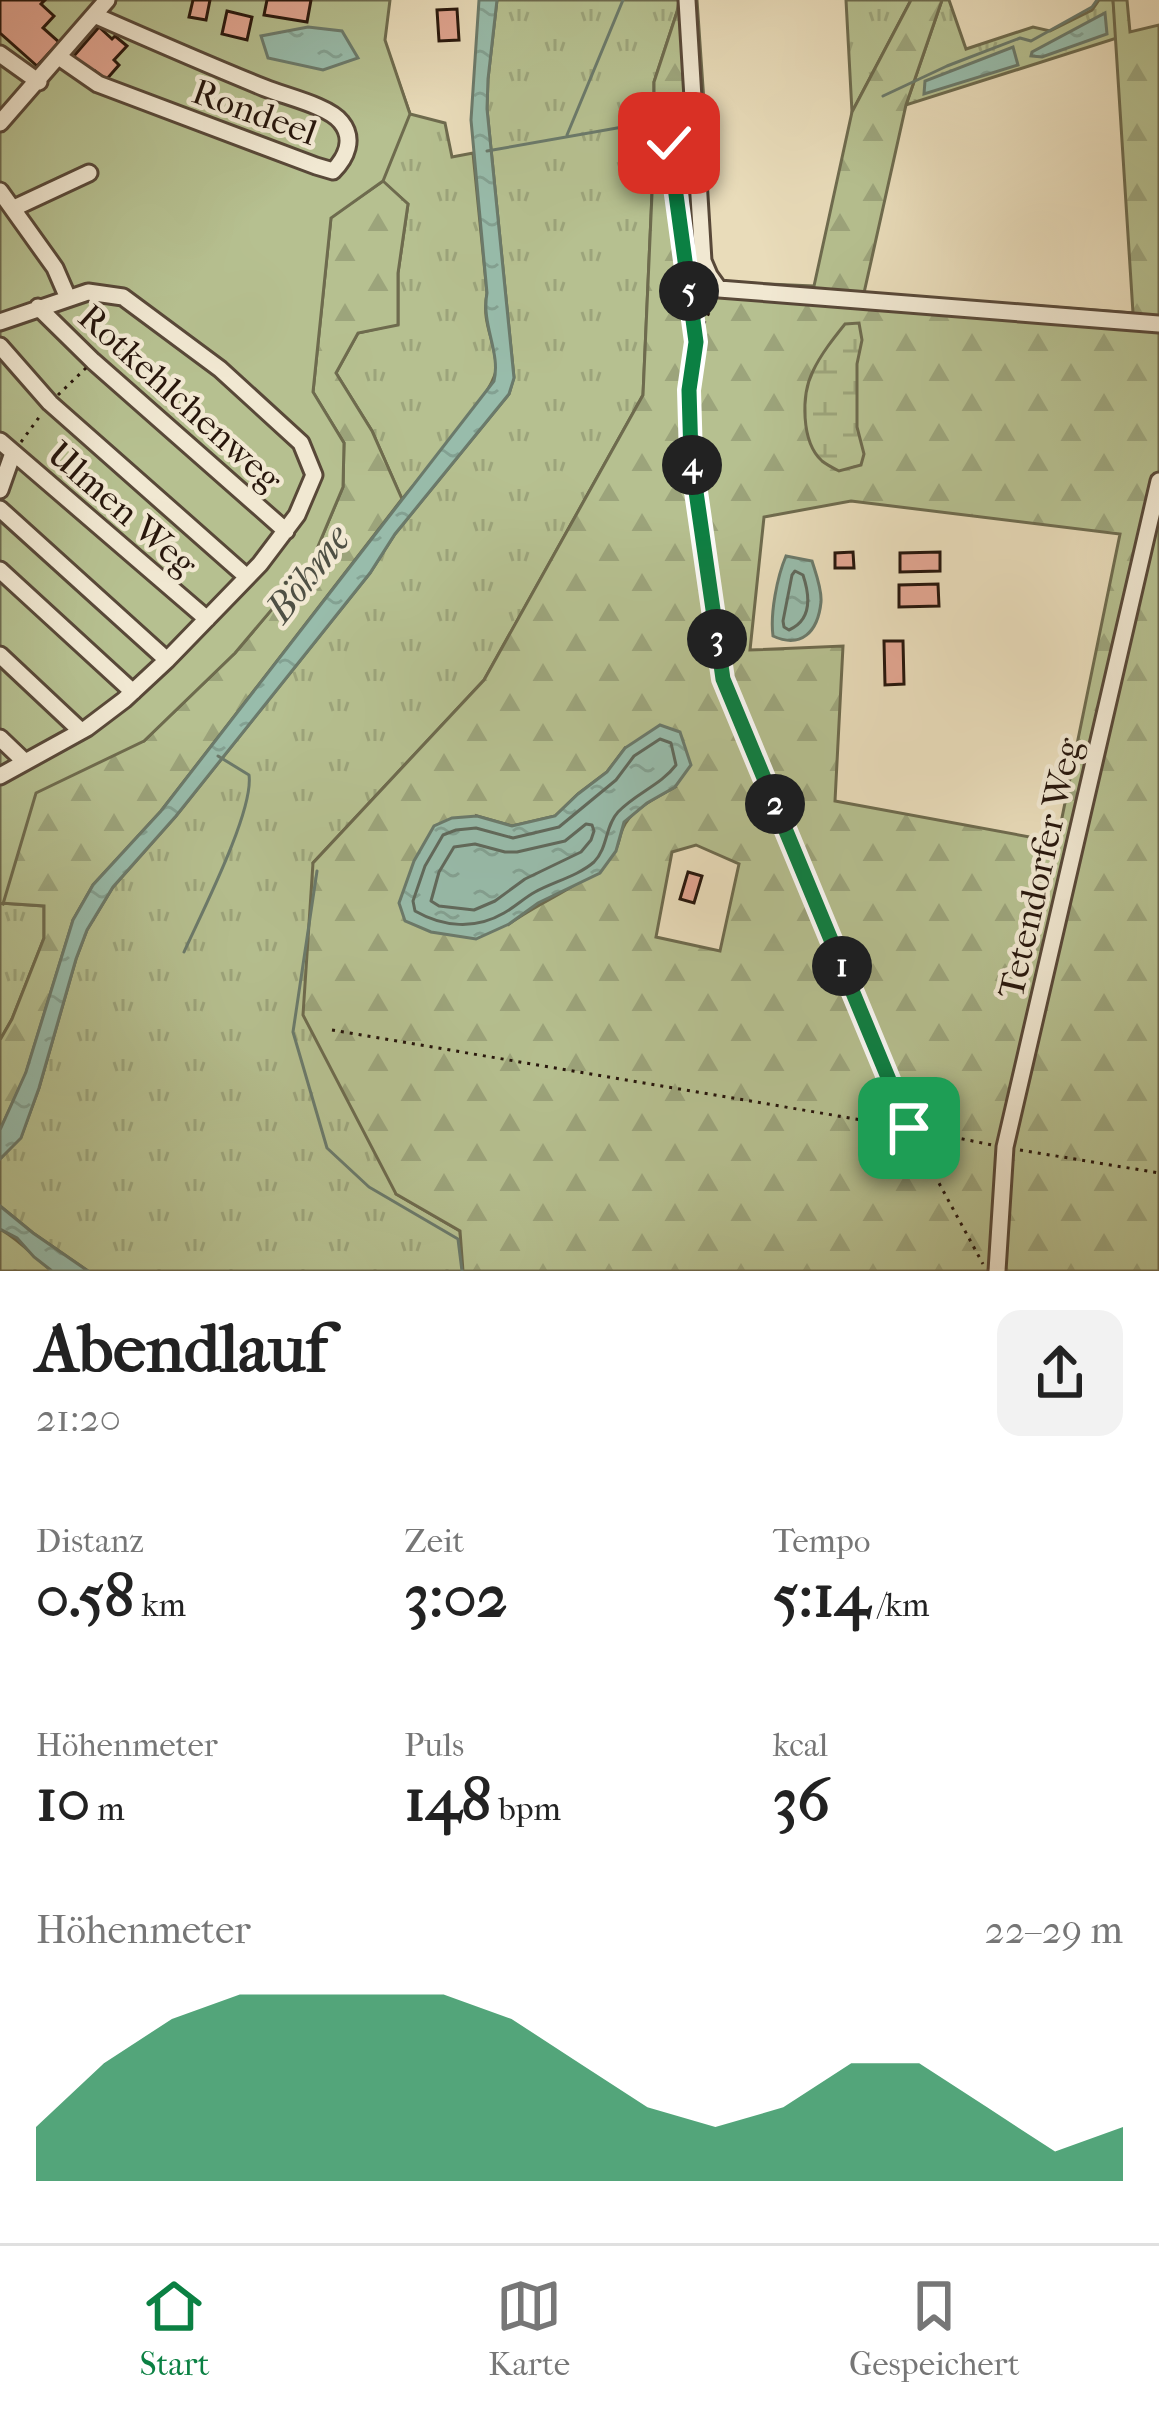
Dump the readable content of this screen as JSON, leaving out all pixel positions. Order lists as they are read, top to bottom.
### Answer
{
  "streets": {
    "street": [
      "Rondeel",
      "Rotkehlchenweg",
      "Ulmen Weg",
      "Tetendorfer Weg"
    ]
  },
  "water": ["Böhme"],
  "page": {
    "pins": [
      "5",
      "4",
      "3",
      "2",
      "1"
    ],
    "heading": ["Abendlauf", "21:20"],
    "stats": [
      ["Distanz", "0.58 km"],
      ["Zeit", "3:02"],
      ["Tempo", "5:14 /km"],
      ["Höhenmeter", "10 m"],
      ["Puls", "148 bpm"],
      ["kcal", "36"]
    ],
    "chart": ["Höhenmeter", "22–29 m"],
    "tabs": ["Start", "Karte", "Gespeichert"]
  }
}
